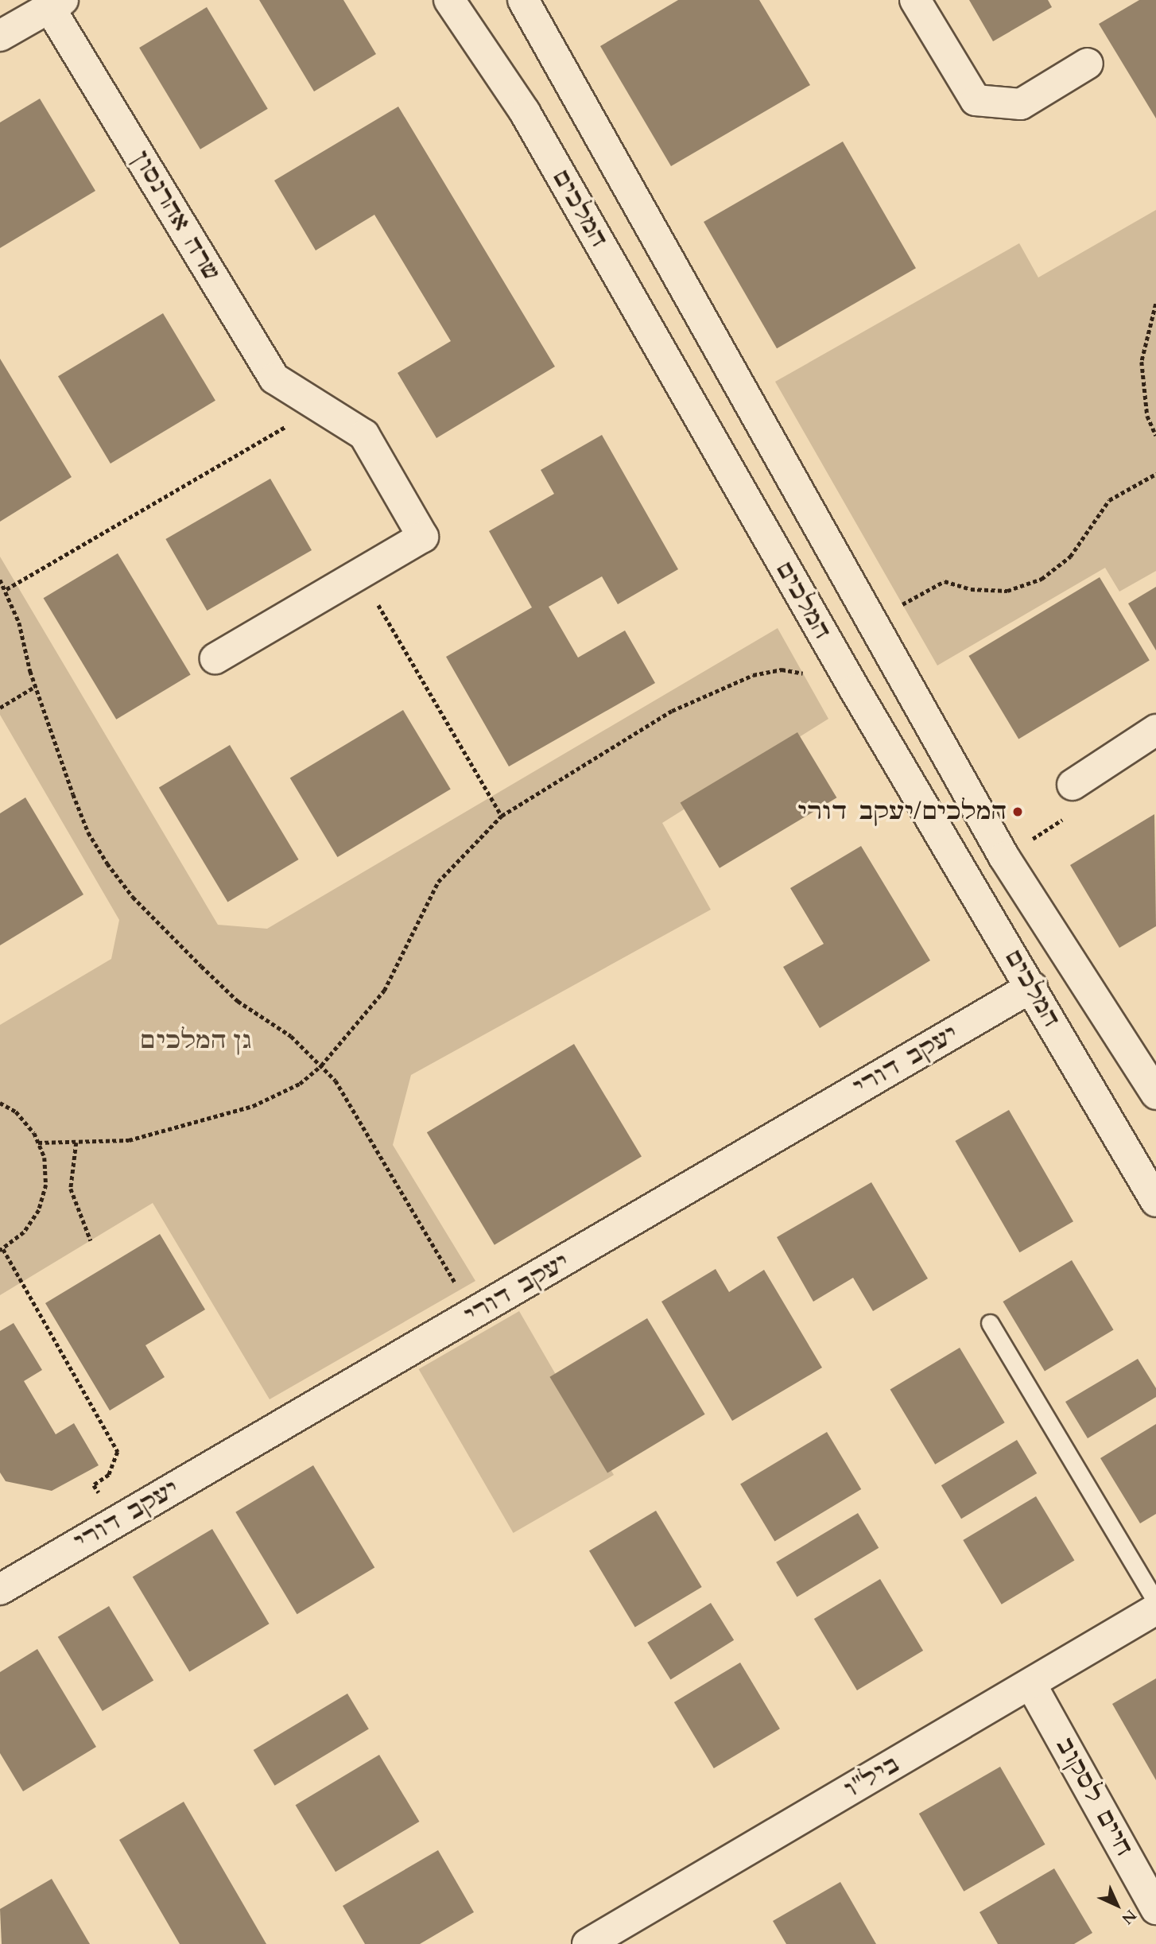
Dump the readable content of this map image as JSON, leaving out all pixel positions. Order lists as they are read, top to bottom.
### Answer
{
  "streets": {
    "street": [
      "המלכים",
      "שרה אהרנסון",
      "יעקב דורי",
      "ביל\"ו",
      "חיים לסקוב"
    ]
  },
  "crossings": [
    ["המלכים", "יעקב דורי"],
    ["ביל\"ו", "חיים לסקוב"]
  ],
  "parks": ["גן המלכים"],
  "places": ["המלכים/יעקב דורי"],
  "north": "bottom right"
}
